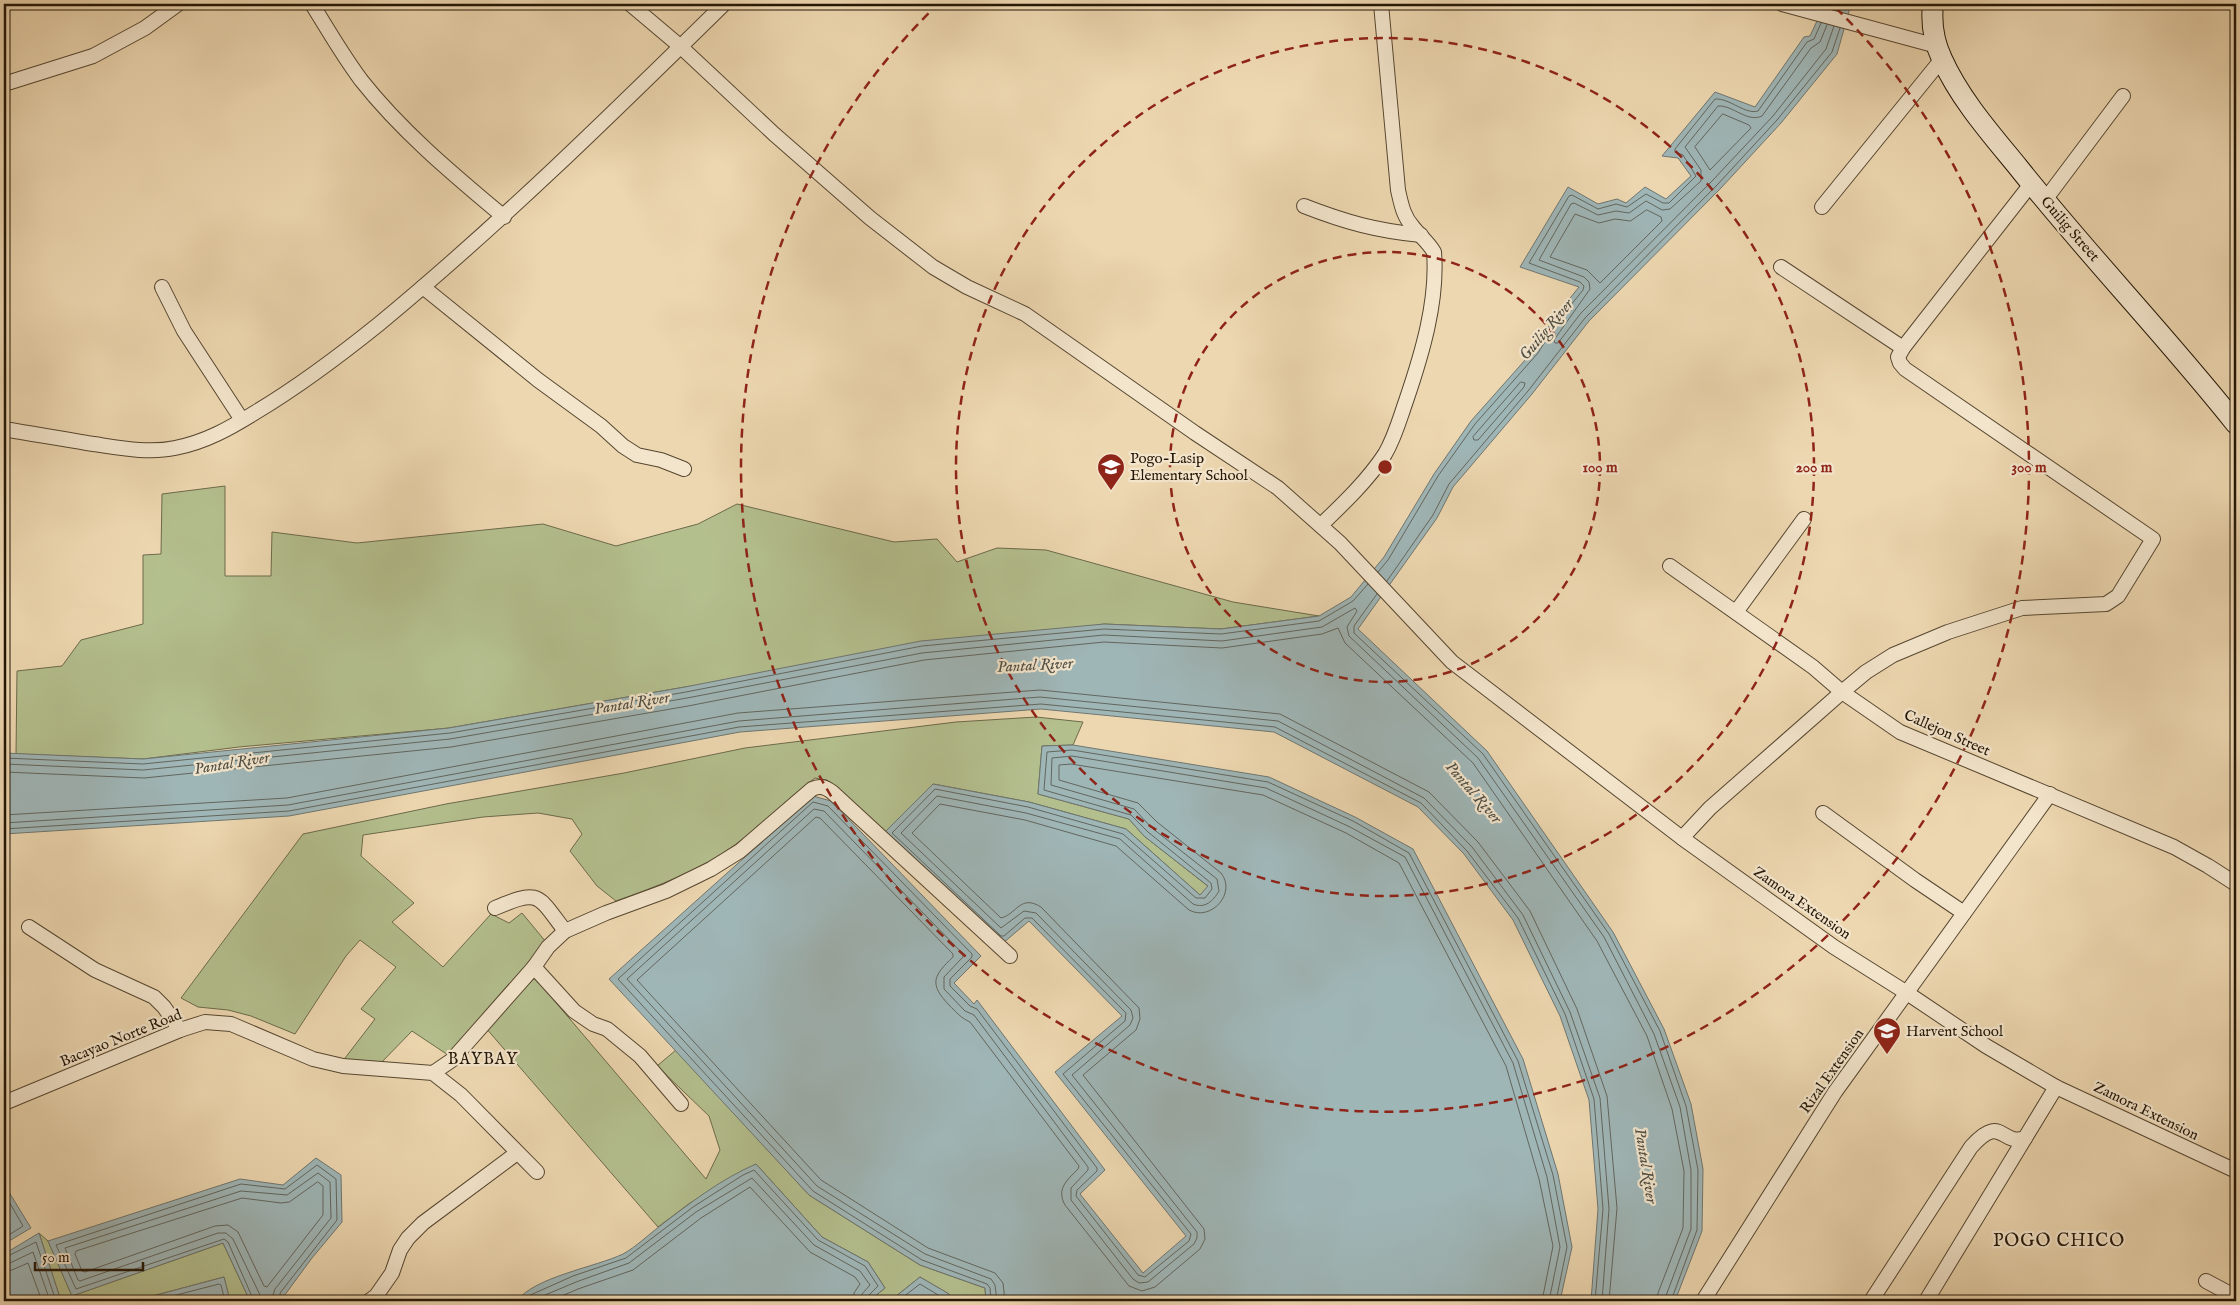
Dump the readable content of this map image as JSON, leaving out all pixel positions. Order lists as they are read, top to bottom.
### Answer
{
  "streets": {
    "street": [
      "Guilig Street",
      "Callejon Street",
      "Zamora Extension",
      "Bacayao Norte Road",
      "Rizal Extension"
    ]
  },
  "crossings": [
    ["Callejon Street", "Rizal Extension"],
    ["Zamora Extension", "Rizal Extension"]
  ],
  "districts": ["BAYBAY", "POGO CHICO"],
  "water": ["Guilig River", "Pantal River"],
  "places": {
    "school or university": ["Pogo-Lasip Elementary School", "Harvent School"]
  },
  "scale_bar": "50 m",
  "rings": ["100 m", "200 m", "300 m"]
}
